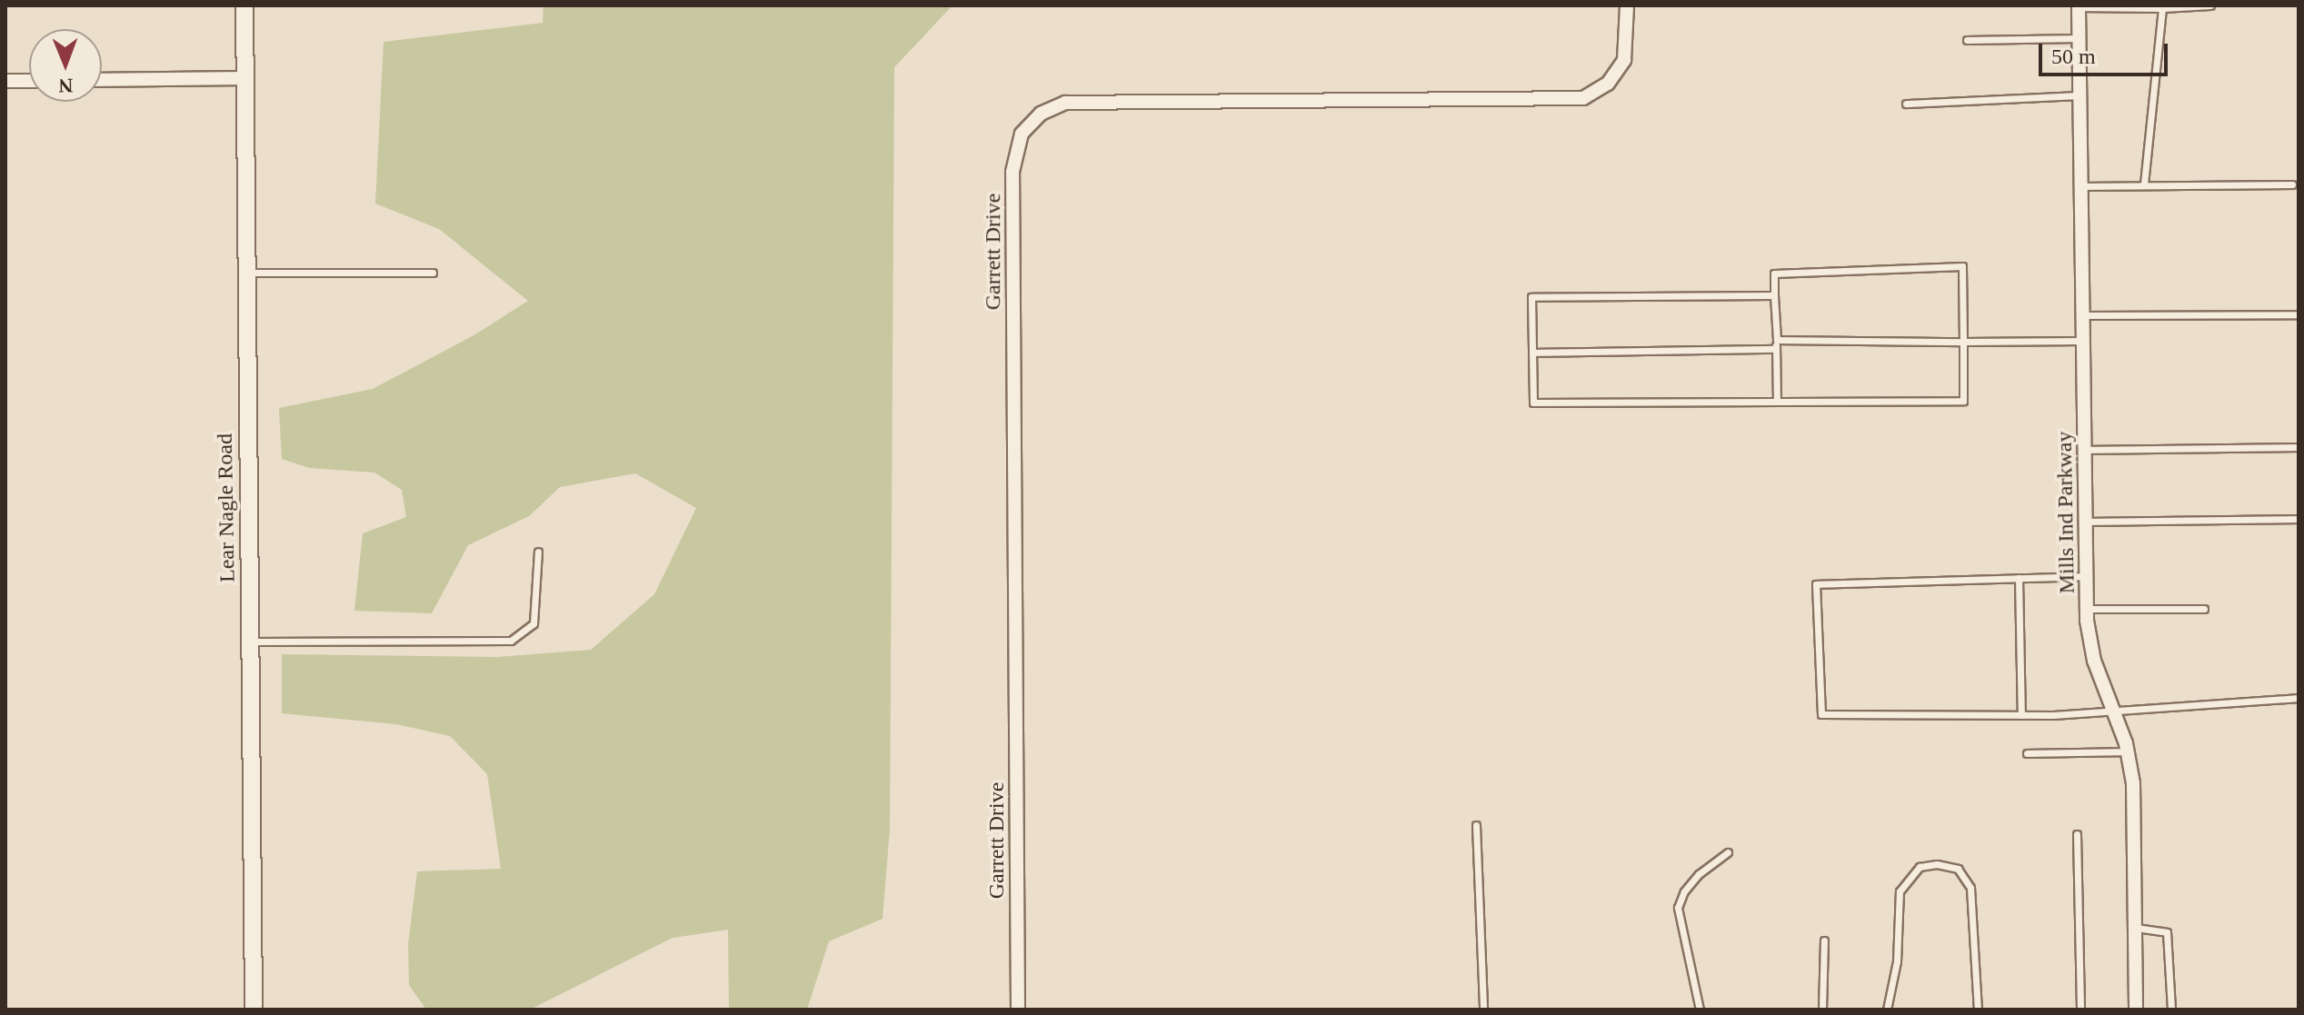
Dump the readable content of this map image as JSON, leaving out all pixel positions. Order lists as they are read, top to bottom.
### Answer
{
  "streets": {
    "street": ["Garrett Drive", "Lear Nagle Road", "Mills Ind Parkway"]
  },
  "scale_bar": "50 m",
  "north": "bottom"
}
